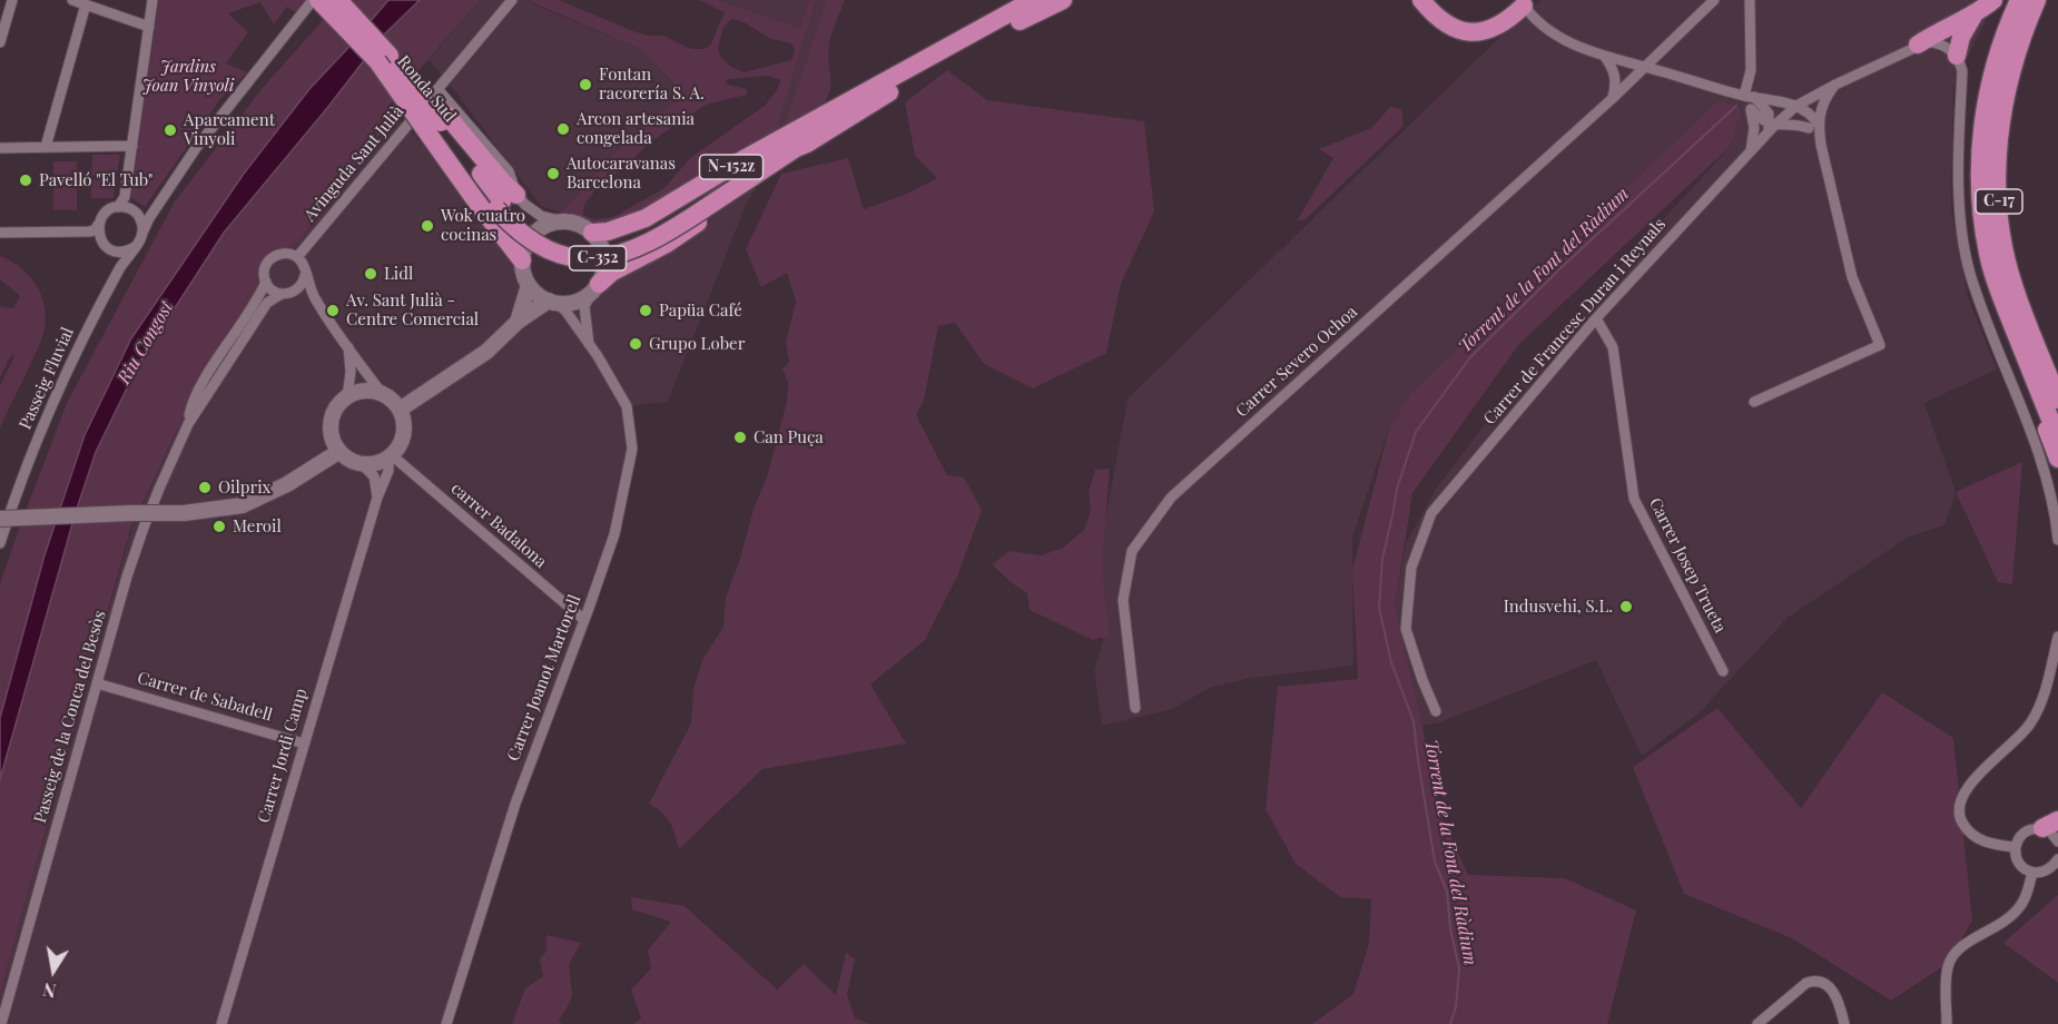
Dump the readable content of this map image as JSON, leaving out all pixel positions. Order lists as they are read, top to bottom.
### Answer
{
  "streets": {
    "highway": [
      "Ronda Sud",
      "N-152z",
      "C-17",
      "C-352"
    ],
    "street": [
      "Avinguda Sant Julià",
      "Carrer de Francesc Duran i Reynals",
      "Carrer Severo Ochoa",
      "Passeig Fluvial",
      "carrer Badalona",
      "Carrer Josep Trueta",
      "Carrer Joanot Martorell",
      "Carrer de Sabadell",
      "Passeig de la Conca del Besòs",
      "Carrer Jordi Camp"
    ]
  },
  "crossings": [
    ["Ronda Sud", "C-352"],
    ["Avinguda Sant Julià", "Passeig de la Conca del Besòs"],
    ["N-152z", "C-352"],
    ["N-152z", "carrer Badalona"],
    ["N-152z", "Carrer Joanot Martorell"],
    ["N-152z", "Carrer Jordi Camp"],
    ["Carrer de Francesc Duran i Reynals", "Carrer Josep Trueta"],
    ["carrer Badalona", "Carrer Joanot Martorell"],
    ["carrer Badalona", "Carrer Jordi Camp"],
    ["Carrer de Sabadell", "Passeig de la Conca del Besòs"],
    ["Carrer de Sabadell", "Carrer Jordi Camp"]
  ],
  "water": ["Torrent de la Font del Ràdium", "Riu Congost"],
  "parks": ["Jardins Joan Vinyoli"],
  "places": [
    "Fontan racorería S. A.",
    "Arcon artesania congelada",
    "Aparcament Vinyoli",
    "Autocaravanas Barcelona",
    "Pavelló \"El Tub\"",
    "Wok cuatro cocinas",
    "Lidl",
    "Av. Sant Julià - Centre Comercial",
    "Papüa Café",
    "Grupo Lober",
    "Can Puça",
    "Oilprix",
    "Meroil",
    "Indusvehi, S.L."
  ],
  "north": "bottom"
}
